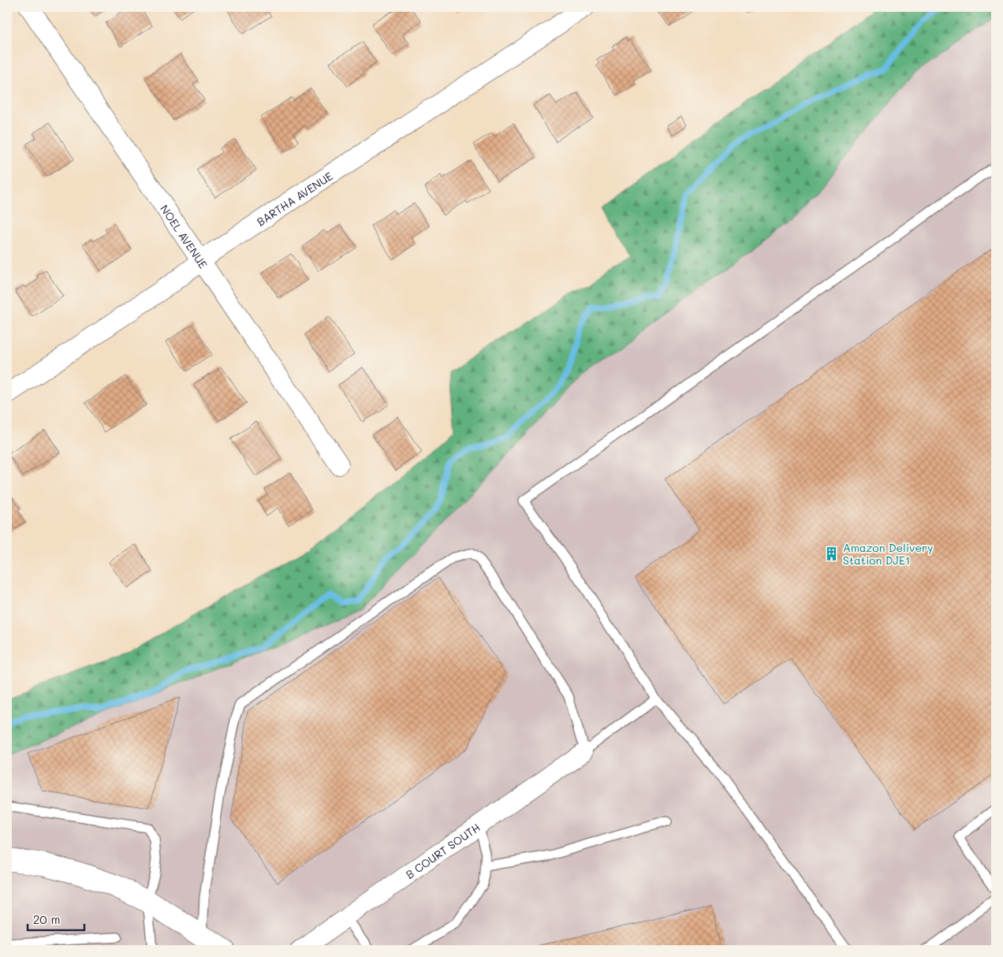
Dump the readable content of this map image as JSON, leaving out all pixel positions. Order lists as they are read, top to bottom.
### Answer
{
  "streets": {
    "street": ["BARTHA AVENUE", "NOEL AVENUE", "B COURT SOUTH"]
  },
  "crossings": [
    ["BARTHA AVENUE", "NOEL AVENUE"]
  ],
  "places": {
    "building": ["Amazon Delivery Station DJE1"]
  },
  "scale_bar": "20 m"
}
